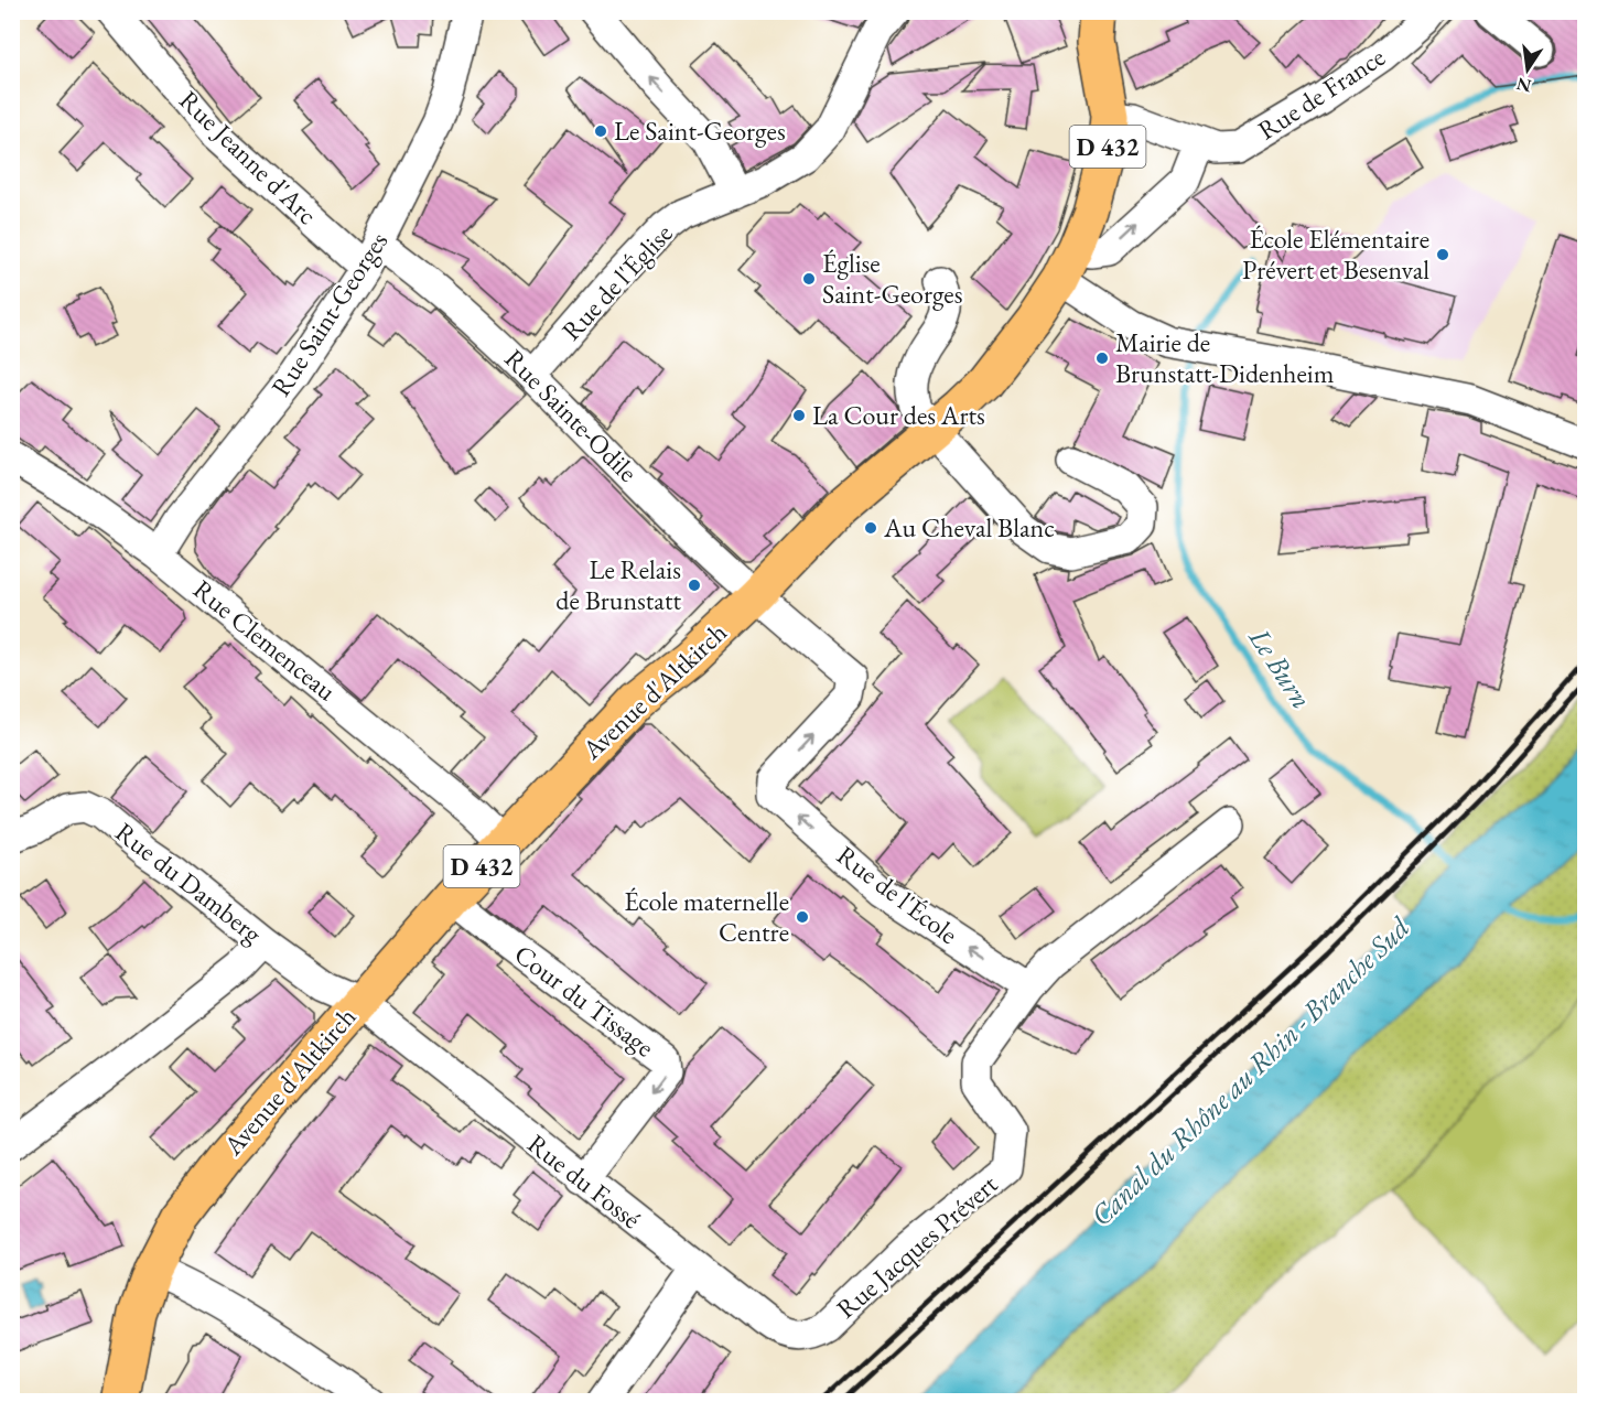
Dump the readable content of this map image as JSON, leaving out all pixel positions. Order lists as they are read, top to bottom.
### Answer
{
  "streets": {
    "main road": ["D 432", "Avenue d'Altkirch"],
    "street": [
      "Rue de France",
      "Rue Jeanne d'Arc",
      "Rue de l'Église",
      "Rue Saint-Georges",
      "Rue Sainte-Odile",
      "Rue Clemenceau",
      "Rue du Damberg",
      "Rue de l'École",
      "Cour du Tissage",
      "Rue du Fossé",
      "Rue Jacques Prévert"
    ]
  },
  "crossings": [
    ["Rue de France", "Avenue d'Altkirch"],
    ["Rue Jeanne d'Arc", "Rue Saint-Georges"],
    ["Rue Jeanne d'Arc", "Rue Sainte-Odile"],
    ["Rue de l'Église", "Rue Sainte-Odile"],
    ["Rue Saint-Georges", "Rue Sainte-Odile"],
    ["Rue Saint-Georges", "Rue Clemenceau"],
    ["Rue Sainte-Odile", "Avenue d'Altkirch"],
    ["Rue Sainte-Odile", "Rue de l'École"],
    ["Rue Clemenceau", "Avenue d'Altkirch"],
    ["Avenue d'Altkirch", "Rue du Damberg"],
    ["Avenue d'Altkirch", "Cour du Tissage"],
    ["Avenue d'Altkirch", "Rue du Fossé"],
    ["Rue du Damberg", "Rue du Fossé"],
    ["Rue de l'École", "Rue Jacques Prévert"],
    ["Cour du Tissage", "Rue du Fossé"],
    ["Rue du Fossé", "Rue Jacques Prévert"]
  ],
  "one_way": ["Rue de l'École"],
  "water": ["Le Burn", "Canal du Rhône au Rhin - Branche Sud"],
  "places": [
    "Le Saint-Georges",
    "École Elémentaire Prévert et Besenval",
    "Église Saint-Georges",
    "Mairie de Brunstatt-Didenheim",
    "La Cour des Arts",
    "Au Cheval Blanc",
    "Le Relais de Brunstatt",
    "École maternelle Centre"
  ],
  "north": "bottom"
}
